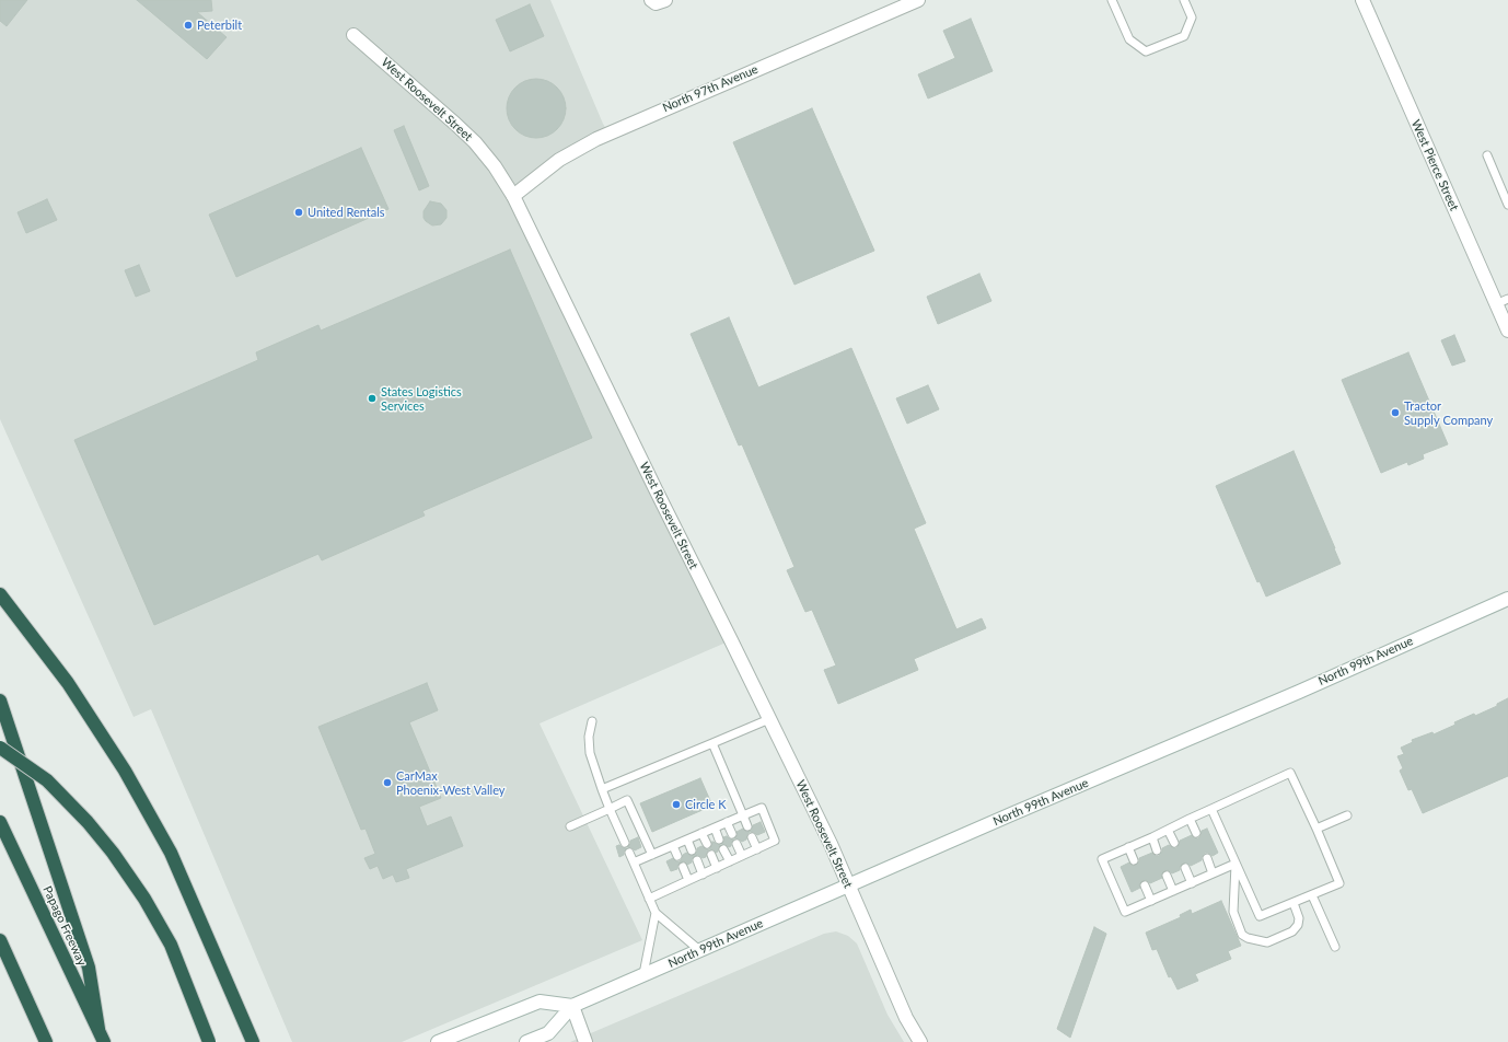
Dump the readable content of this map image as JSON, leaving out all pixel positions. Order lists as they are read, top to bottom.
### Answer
{
  "streets": {
    "highway": ["Papago Freeway"],
    "street": [
      "North 97th Avenue",
      "West Roosevelt Street",
      "West Pierce Street",
      "North 99th Avenue"
    ]
  },
  "crossings": [
    ["North 97th Avenue", "West Roosevelt Street"],
    ["West Roosevelt Street", "North 99th Avenue"]
  ],
  "places": [
    "Peterbilt",
    "United Rentals",
    "States Logistics Services",
    "Tractor Supply Company",
    "CarMax Phoenix-West Valley",
    "Circle K"
  ]
}
